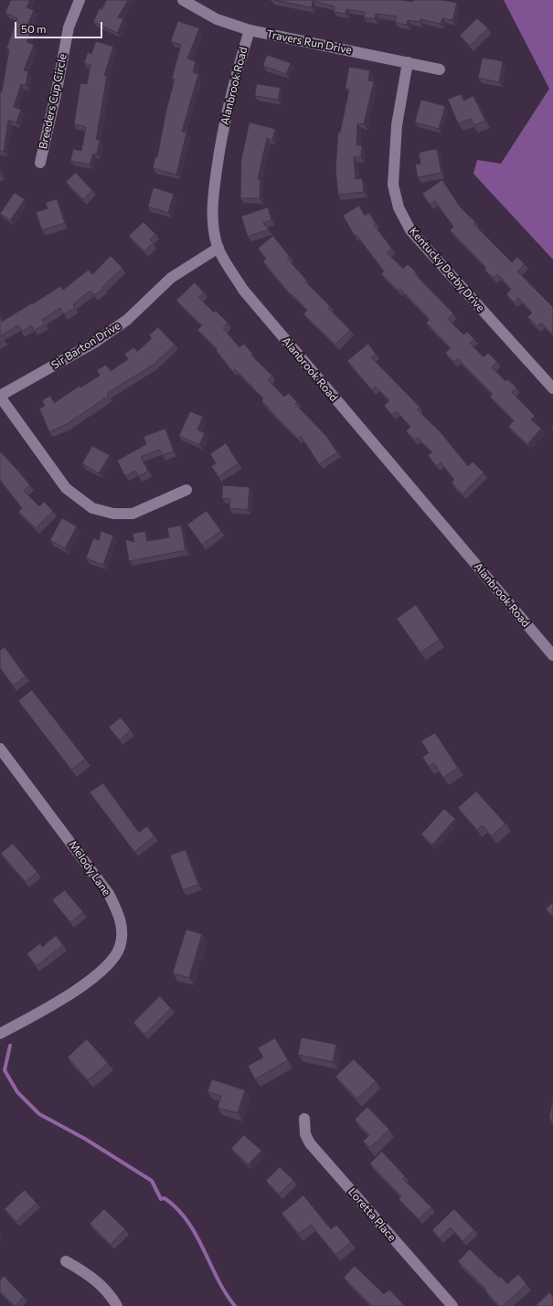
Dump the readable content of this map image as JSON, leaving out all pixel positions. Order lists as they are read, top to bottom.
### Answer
{
  "streets": {
    "street": [
      "Travers Run Drive",
      "Alanbrook Road",
      "Breeders Cup Circle",
      "Kentucky Derby Drive",
      "Sir Barton Drive",
      "Melody Lane",
      "Loretta Place"
    ]
  },
  "crossings": [
    ["Travers Run Drive", "Alanbrook Road"],
    ["Travers Run Drive", "Kentucky Derby Drive"],
    ["Alanbrook Road", "Sir Barton Drive"]
  ],
  "scale_bar": "50 m"
}
